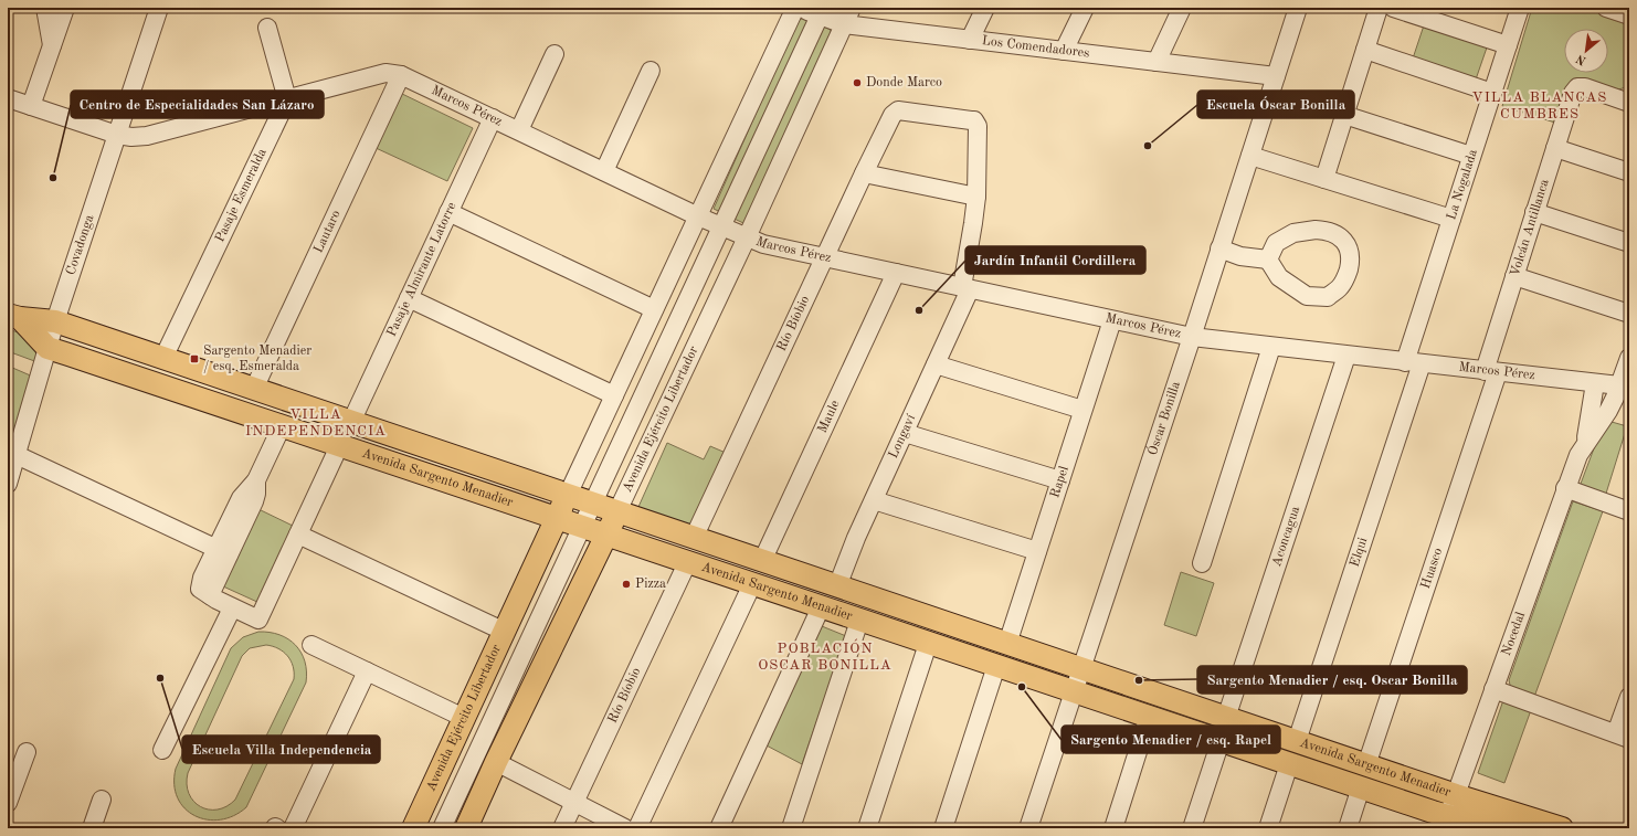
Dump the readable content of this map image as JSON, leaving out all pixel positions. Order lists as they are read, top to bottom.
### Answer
{
  "streets": {
    "main road": ["Avenida Ejército Libertador", "Avenida Sargento Menadier"],
    "street": [
      "Los Comendadores",
      "Marcos Pérez",
      "La Nogalada",
      "Pasaje Esmeralda",
      "Volcán Antillanca",
      "Lautaro",
      "Covadonga",
      "Pasaje Almirante Latorre",
      "Río Bíobio",
      "Maule",
      "Óscar Bonilla",
      "Longaví",
      "Rapel",
      "Aconcagua",
      "Elqui",
      "Huasco",
      "Nocedal"
    ]
  },
  "crossings": [
    ["Los Comendadores", "Avenida Ejército Libertador"],
    ["Los Comendadores", "Óscar Bonilla"],
    ["Marcos Pérez", "La Nogalada"],
    ["Marcos Pérez", "Pasaje Esmeralda"],
    ["Marcos Pérez", "Volcán Antillanca"],
    ["Marcos Pérez", "Lautaro"],
    ["Marcos Pérez", "Covadonga"],
    ["Marcos Pérez", "Pasaje Almirante Latorre"],
    ["Marcos Pérez", "Río Bíobio"],
    ["Marcos Pérez", "Maule"],
    ["Marcos Pérez", "Avenida Ejército Libertador"],
    ["Marcos Pérez", "Óscar Bonilla"],
    ["Marcos Pérez", "Longaví"],
    ["Marcos Pérez", "Rapel"],
    ["Marcos Pérez", "Aconcagua"],
    ["Marcos Pérez", "Elqui"],
    ["Marcos Pérez", "Huasco"],
    ["Marcos Pérez", "Nocedal"],
    ["La Nogalada", "Elqui"],
    ["Pasaje Esmeralda", "Avenida Sargento Menadier"],
    ["Volcán Antillanca", "Huasco"],
    ["Lautaro", "Avenida Sargento Menadier"],
    ["Covadonga", "Avenida Sargento Menadier"],
    ["Pasaje Almirante Latorre", "Avenida Sargento Menadier"],
    ["Río Bíobio", "Longaví"],
    ["Río Bíobio", "Avenida Sargento Menadier"],
    ["Maule", "Avenida Sargento Menadier"],
    ["Avenida Ejército Libertador", "Avenida Sargento Menadier"],
    ["Óscar Bonilla", "Avenida Sargento Menadier"],
    ["Longaví", "Avenida Sargento Menadier"],
    ["Avenida Sargento Menadier", "Rapel"],
    ["Avenida Sargento Menadier", "Aconcagua"],
    ["Avenida Sargento Menadier", "Elqui"],
    ["Avenida Sargento Menadier", "Huasco"],
    ["Avenida Sargento Menadier", "Nocedal"]
  ],
  "districts": ["VILLA BLANCAS CUMBRES", "VILLA INDEPENDENCIA", "POBLACIÓN OSCAR BONILLA"],
  "places": {
    "other": [
      "Donde Marco",
      "Escuela Óscar Bonilla",
      "Centro de Especialidades San Lázaro",
      "Jardín Infantil Cordillera",
      "Pizza",
      "Escuela Villa Independencia",
      "Sargento Menadier / esq. Oscar Bonilla",
      "Sargento Menadier / esq. Rapel"
    ],
    "transit": ["Sargento Menadier / esq. Esmeralda"]
  },
  "north": "bottom left"
}
